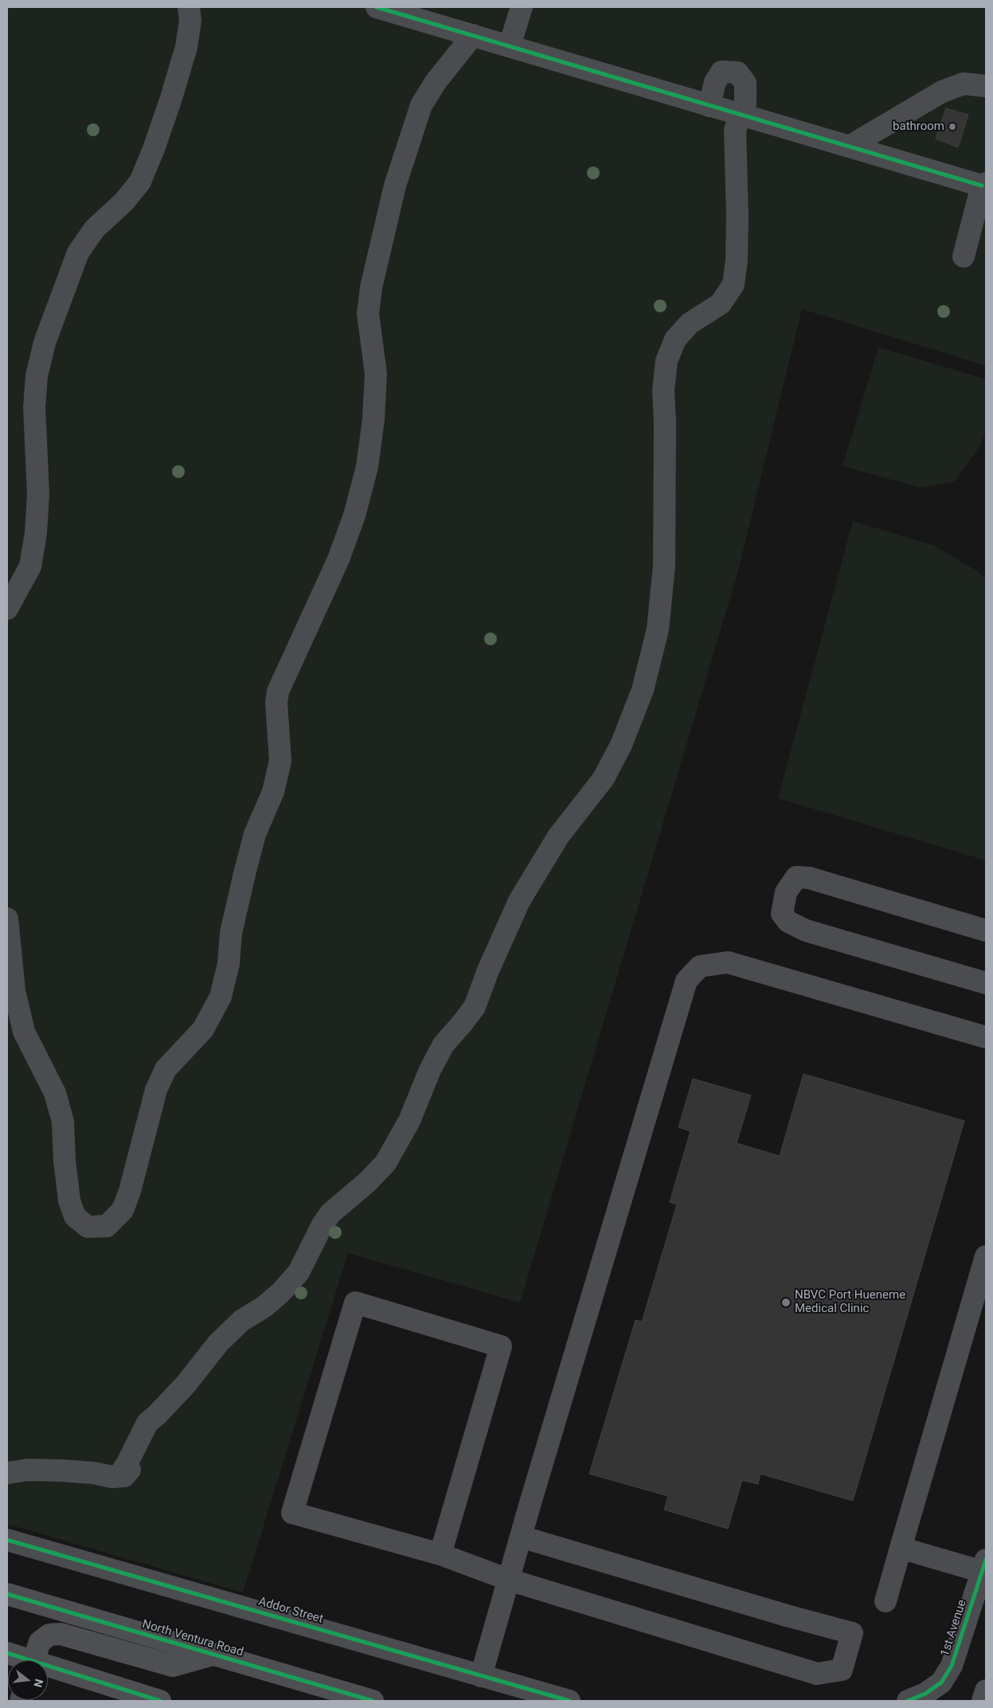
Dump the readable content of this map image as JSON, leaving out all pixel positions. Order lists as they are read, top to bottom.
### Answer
{
  "streets": {
    "main road": ["North Ventura Road"],
    "street": ["Addor Street", "1st Avenue"]
  },
  "places": ["bathroom", "NBVC Port Hueneme Medical Clinic"],
  "north": "right"
}
